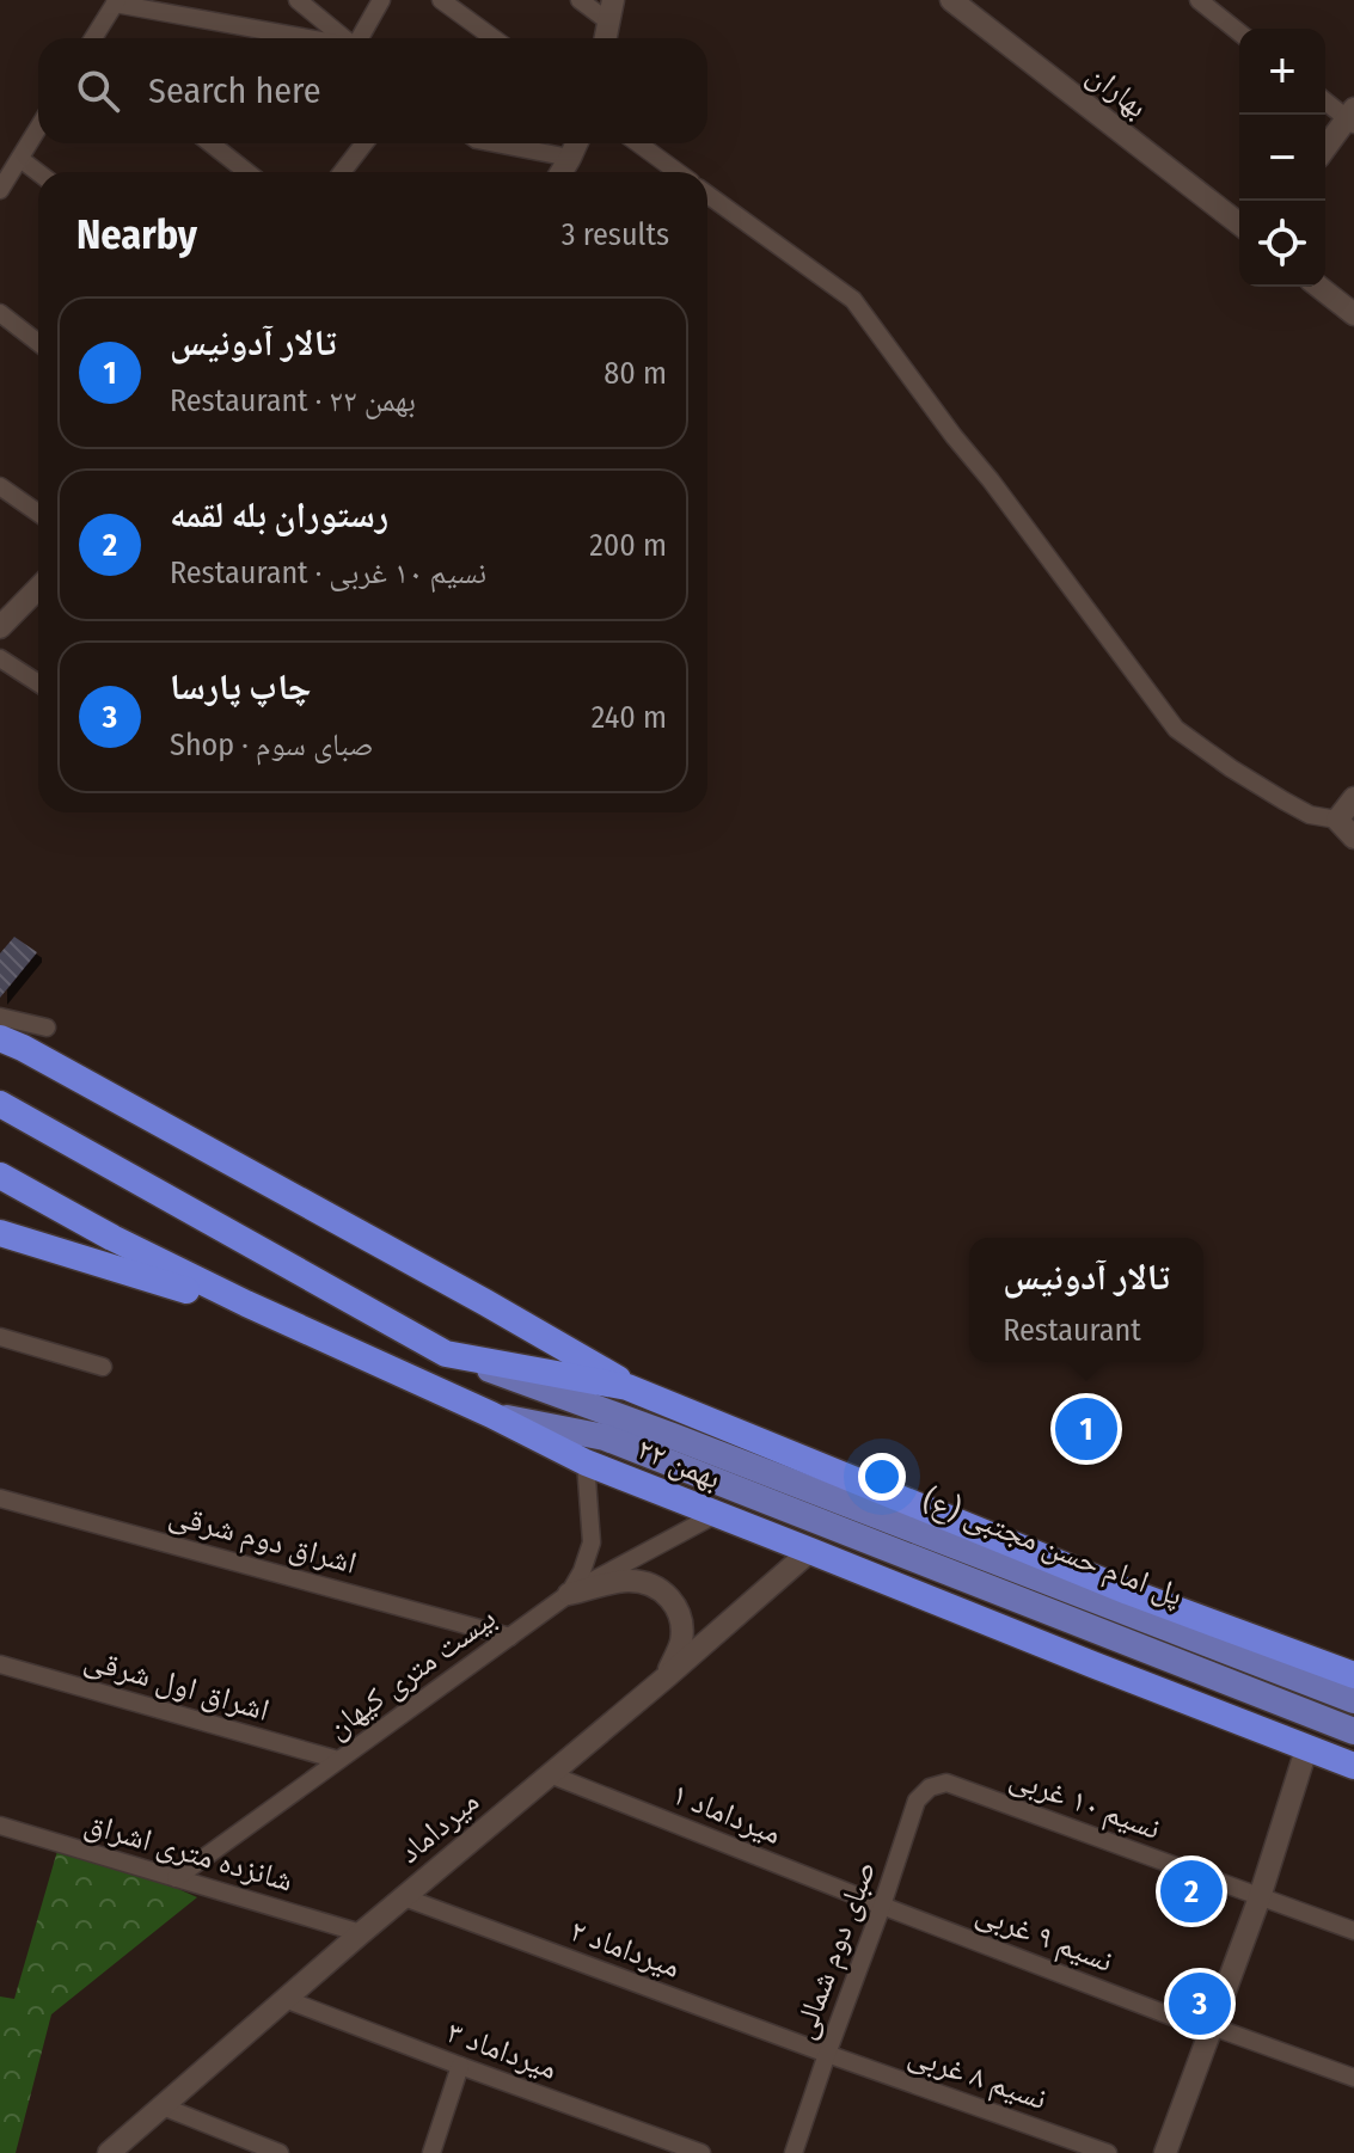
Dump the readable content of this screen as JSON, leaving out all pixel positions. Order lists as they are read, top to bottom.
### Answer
{
  "streets": {
    "highway": ["۲۲ بهمن"],
    "main road": ["پل امام حسن مجتبی (ع)"],
    "street": [
      "بهاران",
      "اشراق دوم شرقی",
      "بیست متری کیهان",
      "اشراق اول شرقی",
      "نسیم ۱۰ غربی",
      "میرداماد ۱",
      "میرداماد",
      "شانزده متری اشراق",
      "نسیم ۹ غربی",
      "میرداماد ۲",
      "صبای دوم شمالی",
      "میرداماد ۳",
      "نسیم ۸ غربی"
    ]
  },
  "crossings": [
    ["۲۲ بهمن", "پل امام حسن مجتبی (ع)"],
    ["۲۲ بهمن", "بیست متری کیهان"],
    ["۲۲ بهمن", "میرداماد"],
    ["اشراق دوم شرقی", "بیست متری کیهان"],
    ["بیست متری کیهان", "اشراق اول شرقی"],
    ["بیست متری کیهان", "شانزده متری اشراق"],
    ["نسیم ۱۰ غربی", "صبای دوم شمالی"],
    ["میرداماد ۱", "میرداماد"],
    ["میرداماد ۱", "نسیم ۹ غربی"],
    ["میرداماد ۱", "صبای دوم شمالی"],
    ["میرداماد", "شانزده متری اشراق"],
    ["میرداماد", "میرداماد ۲"],
    ["میرداماد", "میرداماد ۳"],
    ["نسیم ۹ غربی", "صبای دوم شمالی"],
    ["میرداماد ۲", "صبای دوم شمالی"],
    ["میرداماد ۲", "نسیم ۸ غربی"],
    ["صبای دوم شمالی", "نسیم ۸ غربی"]
  ],
  "page": {
    "map_buttons": ["+", "−"],
    "search": "Search here",
    "heading": ["Nearby", "3 results"],
    "list": [
      {
        "mark": "1",
        "name": "تالار آدونیس",
        "note": "Restaurant · ۲۲ بهمن",
        "value": "80 m"
      },
      {
        "mark": "2",
        "name": "رستوران بله لقمه",
        "note": "Restaurant · نسیم ۱۰ غربی",
        "value": "200 m"
      },
      {
        "mark": "3",
        "name": "چاپ پارسا",
        "note": "Shop · صبای سوم",
        "value": "240 m"
      }
    ],
    "popup": ["تالار آدونیس", "Restaurant"],
    "pins": ["1", "2", "3"]
  }
}
